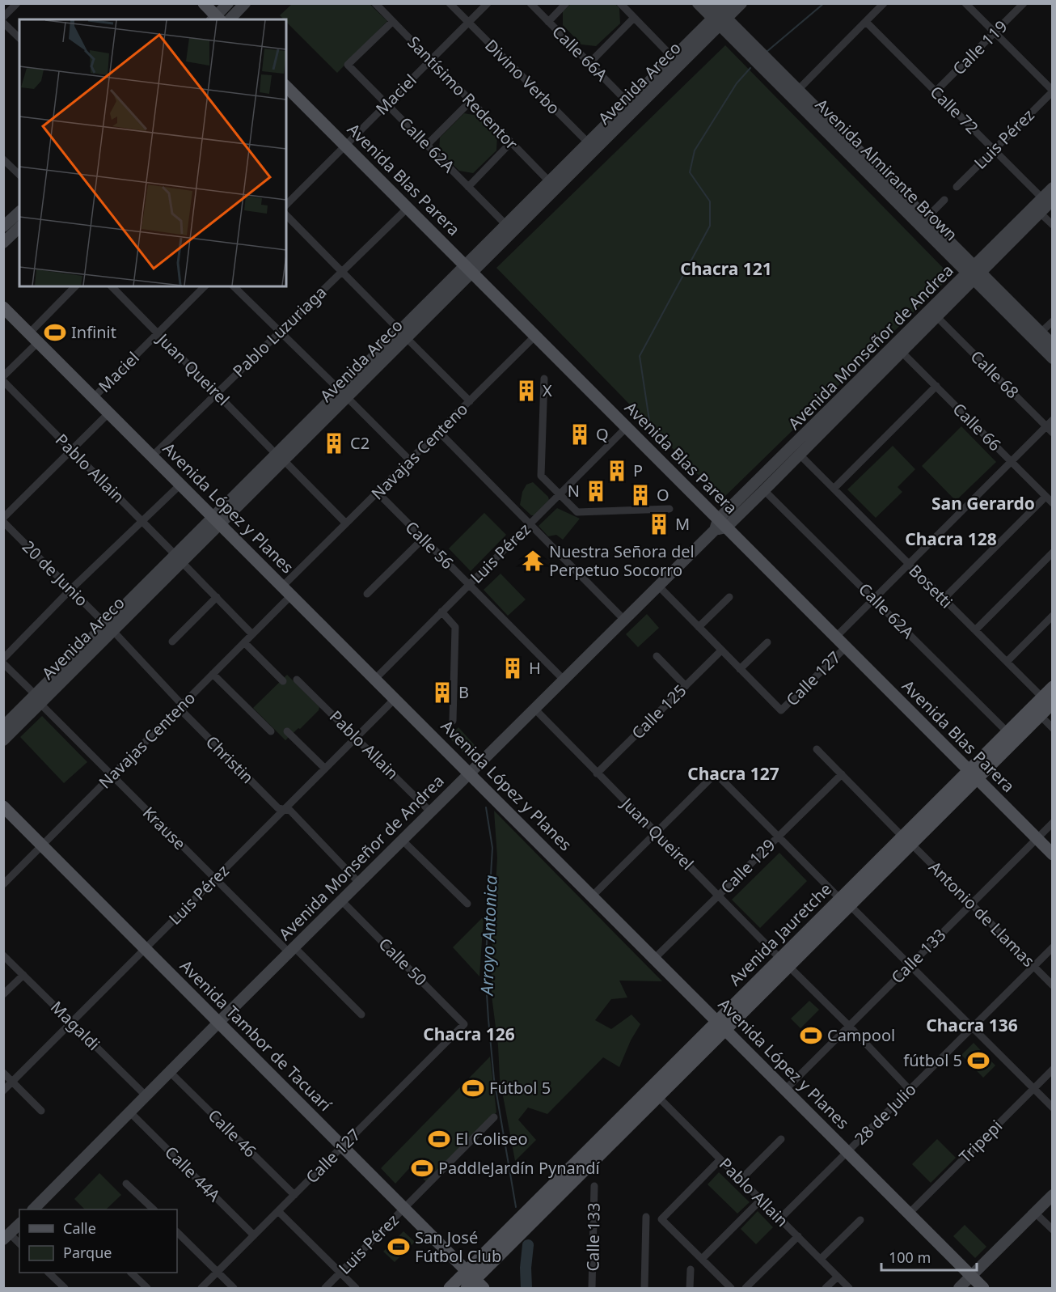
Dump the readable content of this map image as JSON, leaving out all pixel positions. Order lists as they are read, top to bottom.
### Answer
{
  "streets": {
    "main road": [
      "Avenida Areco",
      "Avenida Almirante Brown",
      "Avenida Blas Parera",
      "Avenida Monseñor de Andrea",
      "Avenida López y Planes",
      "Avenida Jauretche",
      "Avenida Tambor de Tacuarí"
    ],
    "street": [
      "Calle 119",
      "Calle 66A",
      "Divino Verbo",
      "Santísimo Redentor",
      "Maciel",
      "Calle 72",
      "Luis Pérez",
      "Calle 62A",
      "Pablo Luzuriaga",
      "Juan Queirel",
      "Calle 68",
      "Calle 66",
      "Navajas Centeno",
      "Pablo Allain",
      "Calle 56",
      "20 de Junio",
      "Bosetti",
      "Calle 127",
      "Calle 125",
      "Christin",
      "Krause",
      "Calle 129",
      "Antonio de Llamas",
      "Calle 133",
      "Calle 50",
      "Magaldi",
      "28 de Julio",
      "Calle 46",
      "Tripepi",
      "Calle 44A"
    ]
  },
  "crossings": [
    ["Calle 119", "Calle 72"],
    ["Calle 66A", "Avenida Areco"],
    ["Divino Verbo", "Avenida Areco"],
    ["Divino Verbo", "Maciel"],
    ["Avenida Areco", "Santísimo Redentor"],
    ["Avenida Areco", "Calle 62A"],
    ["Avenida Areco", "Avenida Almirante Brown"],
    ["Avenida Areco", "Avenida Blas Parera"],
    ["Avenida Areco", "Juan Queirel"],
    ["Avenida Areco", "Pablo Allain"],
    ["Avenida Areco", "Avenida López y Planes"],
    ["Avenida Areco", "20 de Junio"],
    ["Avenida Areco", "Krause"],
    ["Santísimo Redentor", "Maciel"],
    ["Santísimo Redentor", "Calle 62A"],
    ["Maciel", "Calle 62A"],
    ["Maciel", "Avenida Blas Parera"],
    ["Maciel", "Juan Queirel"],
    ["Maciel", "Pablo Allain"],
    ["Maciel", "Avenida López y Planes"],
    ["Calle 72", "Luis Pérez"],
    ["Calle 72", "Avenida Monseñor de Andrea"],
    ["Luis Pérez", "Avenida Blas Parera"],
    ["Luis Pérez", "Pablo Allain"],
    ["Luis Pérez", "Avenida López y Planes"],
    ["Luis Pérez", "Calle 56"],
    ["Luis Pérez", "Christin"],
    ["Luis Pérez", "Krause"],
    ["Luis Pérez", "Magaldi"],
    ["Luis Pérez", "Avenida Tambor de Tacuarí"],
    ["Calle 62A", "Avenida Monseñor de Andrea"],
    ["Calle 62A", "Calle 127"],
    ["Calle 62A", "Avenida Jauretche"],
    ["Avenida Almirante Brown", "Avenida Monseñor de Andrea"],
    ["Avenida Blas Parera", "Pablo Luzuriaga"],
    ["Avenida Blas Parera", "Avenida Monseñor de Andrea"],
    ["Avenida Blas Parera", "Navajas Centeno"],
    ["Avenida Blas Parera", "Calle 127"],
    ["Avenida Blas Parera", "Avenida Jauretche"],
    ["Avenida Blas Parera", "Calle 133"],
    ["Pablo Luzuriaga", "Juan Queirel"],
    ["Pablo Luzuriaga", "Avenida López y Planes"],
    ["Avenida Monseñor de Andrea", "Juan Queirel"],
    ["Avenida Monseñor de Andrea", "Calle 68"],
    ["Avenida Monseñor de Andrea", "Calle 66"],
    ["Avenida Monseñor de Andrea", "Pablo Allain"],
    ["Avenida Monseñor de Andrea", "Avenida López y Planes"],
    ["Avenida Monseñor de Andrea", "Calle 56"],
    ["Avenida Monseñor de Andrea", "Bosetti"],
    ["Avenida Monseñor de Andrea", "Christin"],
    ["Avenida Monseñor de Andrea", "Krause"],
    ["Avenida Monseñor de Andrea", "Calle 50"],
    ["Avenida Monseñor de Andrea", "Magaldi"],
    ["Avenida Monseñor de Andrea", "Avenida Tambor de Tacuarí"],
    ["Avenida Monseñor de Andrea", "Calle 46"],
    ["Avenida Monseñor de Andrea", "Calle 44A"],
    ["Juan Queirel", "Navajas Centeno"],
    ["Juan Queirel", "Calle 125"],
    ["Juan Queirel", "Calle 129"],
    ["Juan Queirel", "Avenida Jauretche"],
    ["Juan Queirel", "Calle 133"],
    ["Juan Queirel", "28 de Julio"],
    ["Calle 68", "Calle 127"],
    ["Calle 66", "Calle 127"],
    ["Navajas Centeno", "Pablo Allain"],
    ["Navajas Centeno", "Avenida López y Planes"],
    ["Navajas Centeno", "Calle 56"],
    ["Navajas Centeno", "20 de Junio"],
    ["Navajas Centeno", "Christin"],
    ["Navajas Centeno", "Krause"],
    ["Navajas Centeno", "Avenida Tambor de Tacuarí"],
    ["Pablo Allain", "Avenida Jauretche"],
    ["Pablo Allain", "28 de Julio"],
    ["Avenida López y Planes", "Calle 129"],
    ["Avenida López y Planes", "Avenida Jauretche"],
    ["Avenida López y Planes", "Calle 133"],
    ["Avenida López y Planes", "28 de Julio"],
    ["Avenida López y Planes", "Tripepi"],
    ["20 de Junio", "Christin"],
    ["Bosetti", "Calle 127"],
    ["Bosetti", "Avenida Jauretche"],
    ["Calle 127", "Calle 50"],
    ["Calle 127", "Avenida Tambor de Tacuarí"],
    ["Calle 127", "Calle 46"],
    ["Calle 127", "Calle 44A"],
    ["Calle 129", "Antonio de Llamas"],
    ["Antonio de Llamas", "Avenida Jauretche"],
    ["Antonio de Llamas", "Calle 133"],
    ["Antonio de Llamas", "28 de Julio"],
    ["Avenida Jauretche", "Avenida Tambor de Tacuarí"]
  ],
  "districts": [
    "Chacra 121",
    "San Gerardo",
    "Chacra 128",
    "Chacra 127",
    "Chacra 136",
    "Chacra 126"
  ],
  "water": ["Arroyo Antonica"],
  "places": {
    "sports": [
      "Infinit",
      "Campool",
      "fútbol 5",
      "Fútbol 5",
      "El Coliseo",
      "PaddleJardín Pynandí",
      "San José Fútbol Club"
    ],
    "building": [
      "X",
      "Q",
      "C2",
      "P",
      "N",
      "O",
      "M",
      "H",
      "B"
    ],
    "temple": ["Nuestra Señora del Perpetuo Socorro"]
  },
  "legend": ["Calle", "Parque"],
  "scale_bar": "100 m"
}
